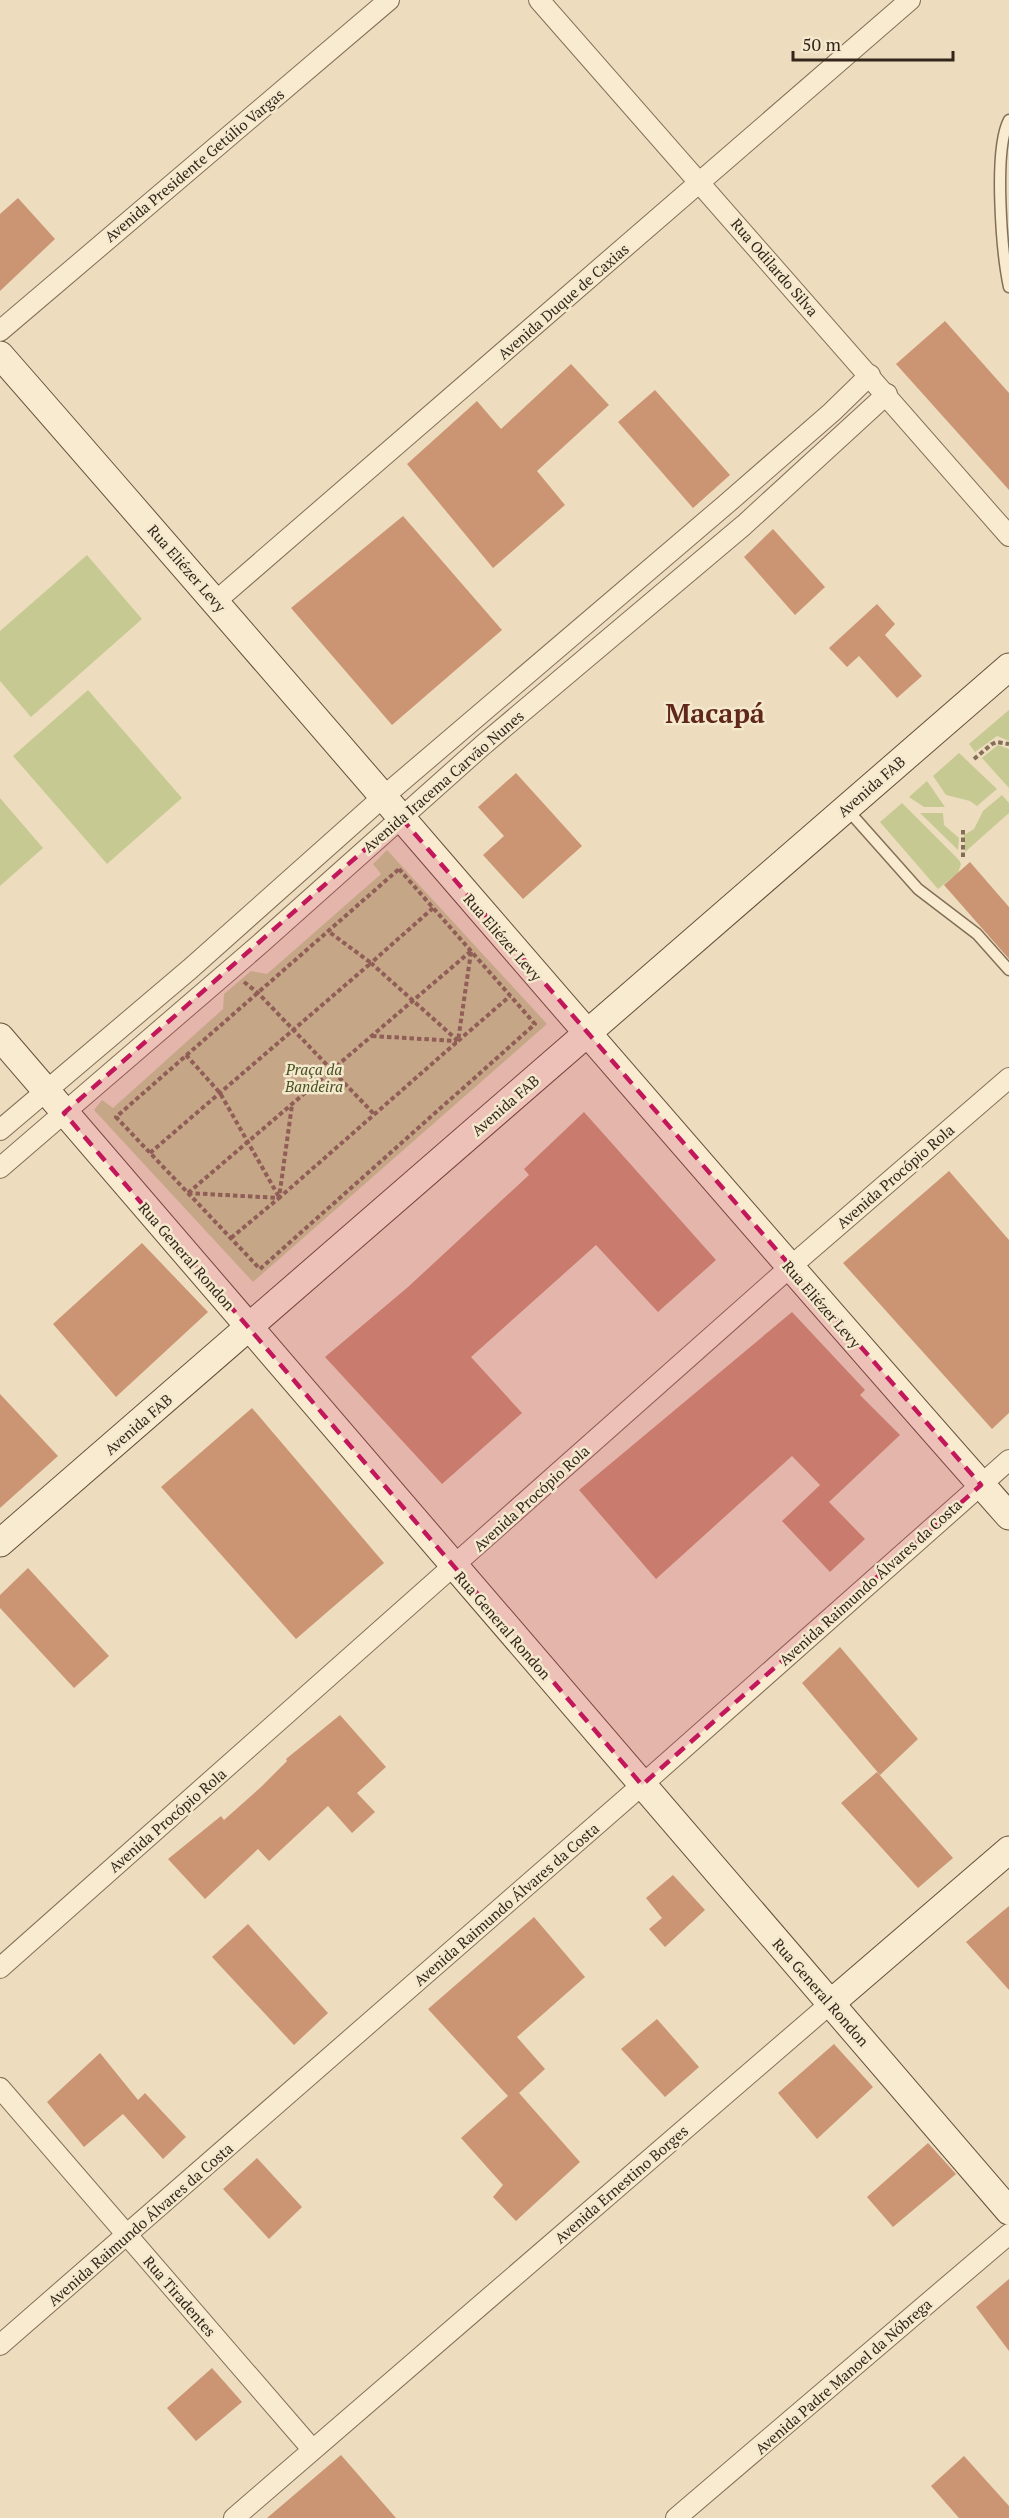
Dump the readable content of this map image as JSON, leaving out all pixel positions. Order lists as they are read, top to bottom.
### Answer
{
  "streets": {
    "main road": [
      "Rua Eliézer Levy",
      "Avenida FAB",
      "Rua General Rondon",
      "Avenida Ernestino Borges"
    ],
    "street": [
      "Avenida Presidente Getúlio Vargas",
      "Rua Odilardo Silva",
      "Avenida Duque de Caxias",
      "Avenida Iracema Carvão Nunes",
      "Avenida Procópio Rola",
      "Avenida Raimundo Álvares da Costa",
      "Rua Tiradentes",
      "Avenida Padre Manoel da Nóbrega"
    ]
  },
  "crossings": [
    ["Rua Odilardo Silva", "Avenida Duque de Caxias"],
    ["Rua Odilardo Silva", "Avenida Iracema Carvão Nunes"],
    ["Avenida Duque de Caxias", "Rua Eliézer Levy"],
    ["Rua Eliézer Levy", "Avenida Iracema Carvão Nunes"],
    ["Rua Eliézer Levy", "Avenida FAB"],
    ["Rua Eliézer Levy", "Avenida Procópio Rola"],
    ["Rua Eliézer Levy", "Avenida Raimundo Álvares da Costa"],
    ["Avenida Iracema Carvão Nunes", "Rua General Rondon"],
    ["Avenida FAB", "Rua General Rondon"],
    ["Avenida Procópio Rola", "Rua General Rondon"],
    ["Rua General Rondon", "Avenida Raimundo Álvares da Costa"],
    ["Rua General Rondon", "Avenida Ernestino Borges"],
    ["Avenida Raimundo Álvares da Costa", "Rua Tiradentes"],
    ["Avenida Ernestino Borges", "Rua Tiradentes"]
  ],
  "districts": ["Macapá"],
  "parks": ["Praça da Bandeira"],
  "scale_bar": "50 m"
}
